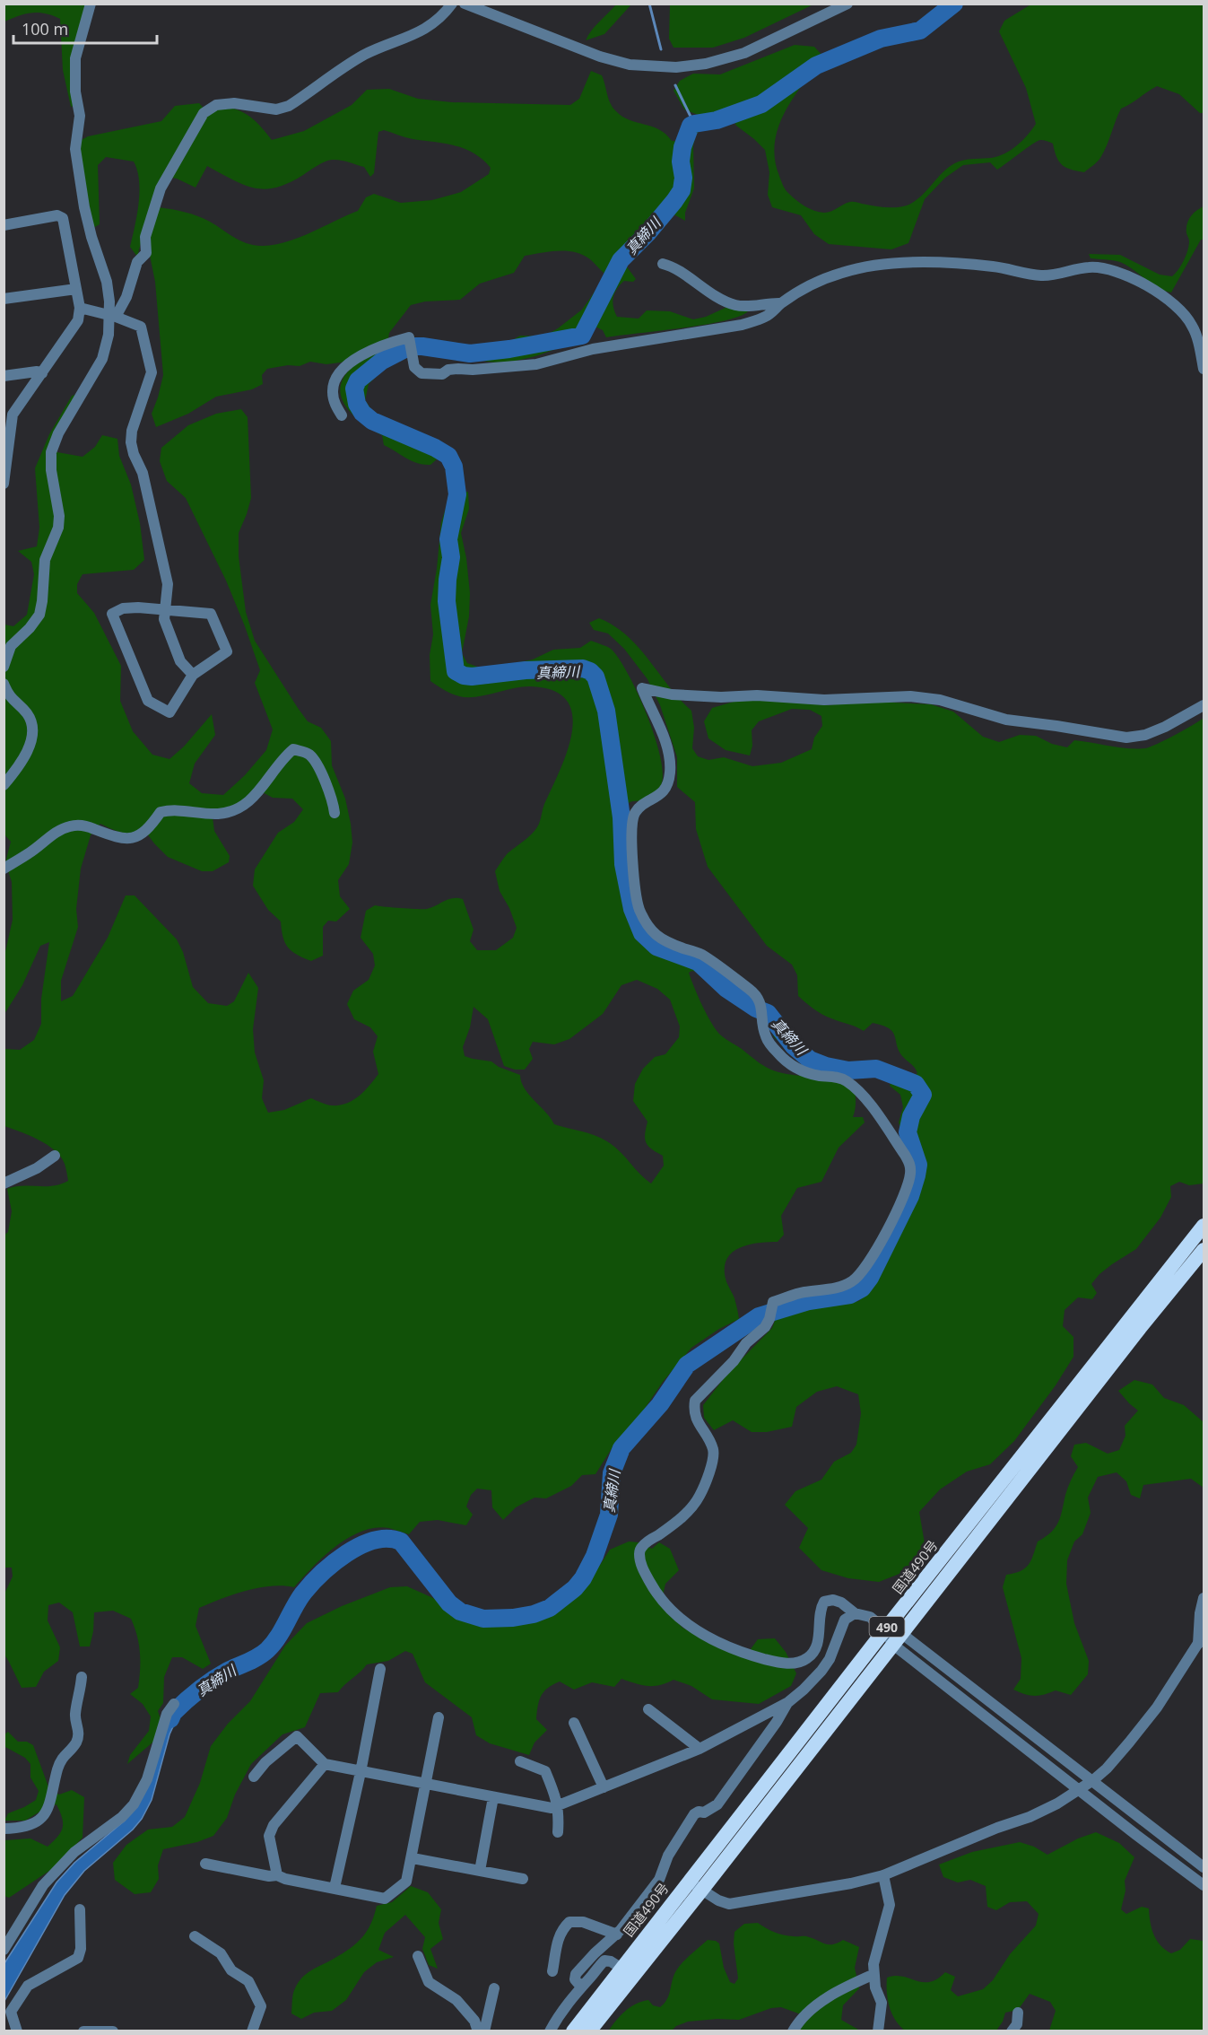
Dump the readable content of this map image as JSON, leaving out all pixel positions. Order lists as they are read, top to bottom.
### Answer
{
  "streets": {
    "highway": ["国道490号", "490"]
  },
  "water": ["真締川"],
  "scale_bar": "100 m"
}
